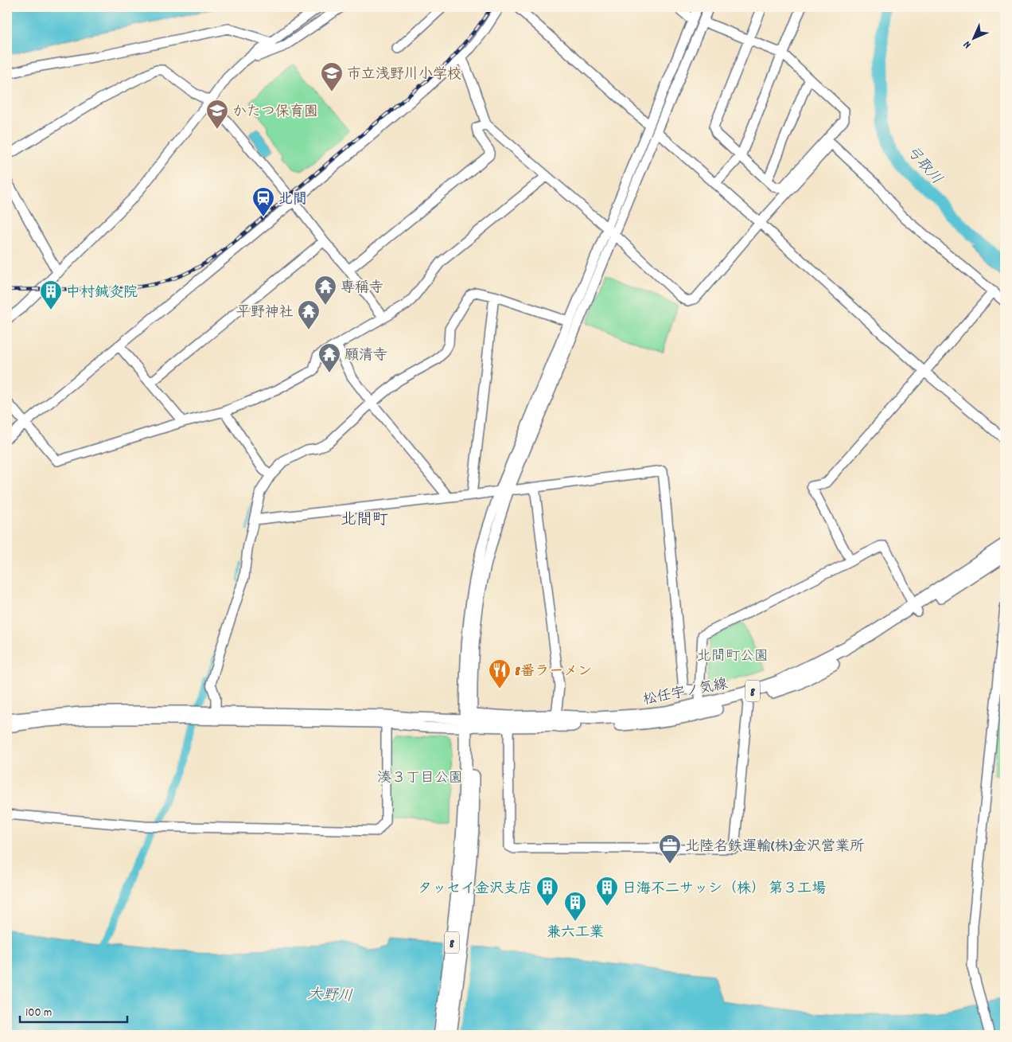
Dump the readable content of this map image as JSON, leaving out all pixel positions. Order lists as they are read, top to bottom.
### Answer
{
  "streets": {
    "main road": ["松任宇ノ気線", "8"]
  },
  "crossings": [
    ["松任宇ノ気線", "8"]
  ],
  "districts": ["北間町"],
  "water": ["弓取川", "大野川"],
  "parks": ["北間町公園", "湊３丁目公園"],
  "places": {
    "school or university": ["市立浅野川小学校", "かたつ保育園"],
    "station": ["北間"],
    "temple": ["専稱寺", "平野神社", "願清寺"],
    "building": [
      "中村鍼灸院",
      "タッセイ金沢支店",
      "日海不二サッシ（株） 第３工場",
      "兼六工業"
    ],
    "restaurant": ["8番ラーメン"],
    "office": ["北陸名鉄運輸(株)金沢営業所"]
  },
  "scale_bar": "100 m",
  "north": "bottom left"
}
